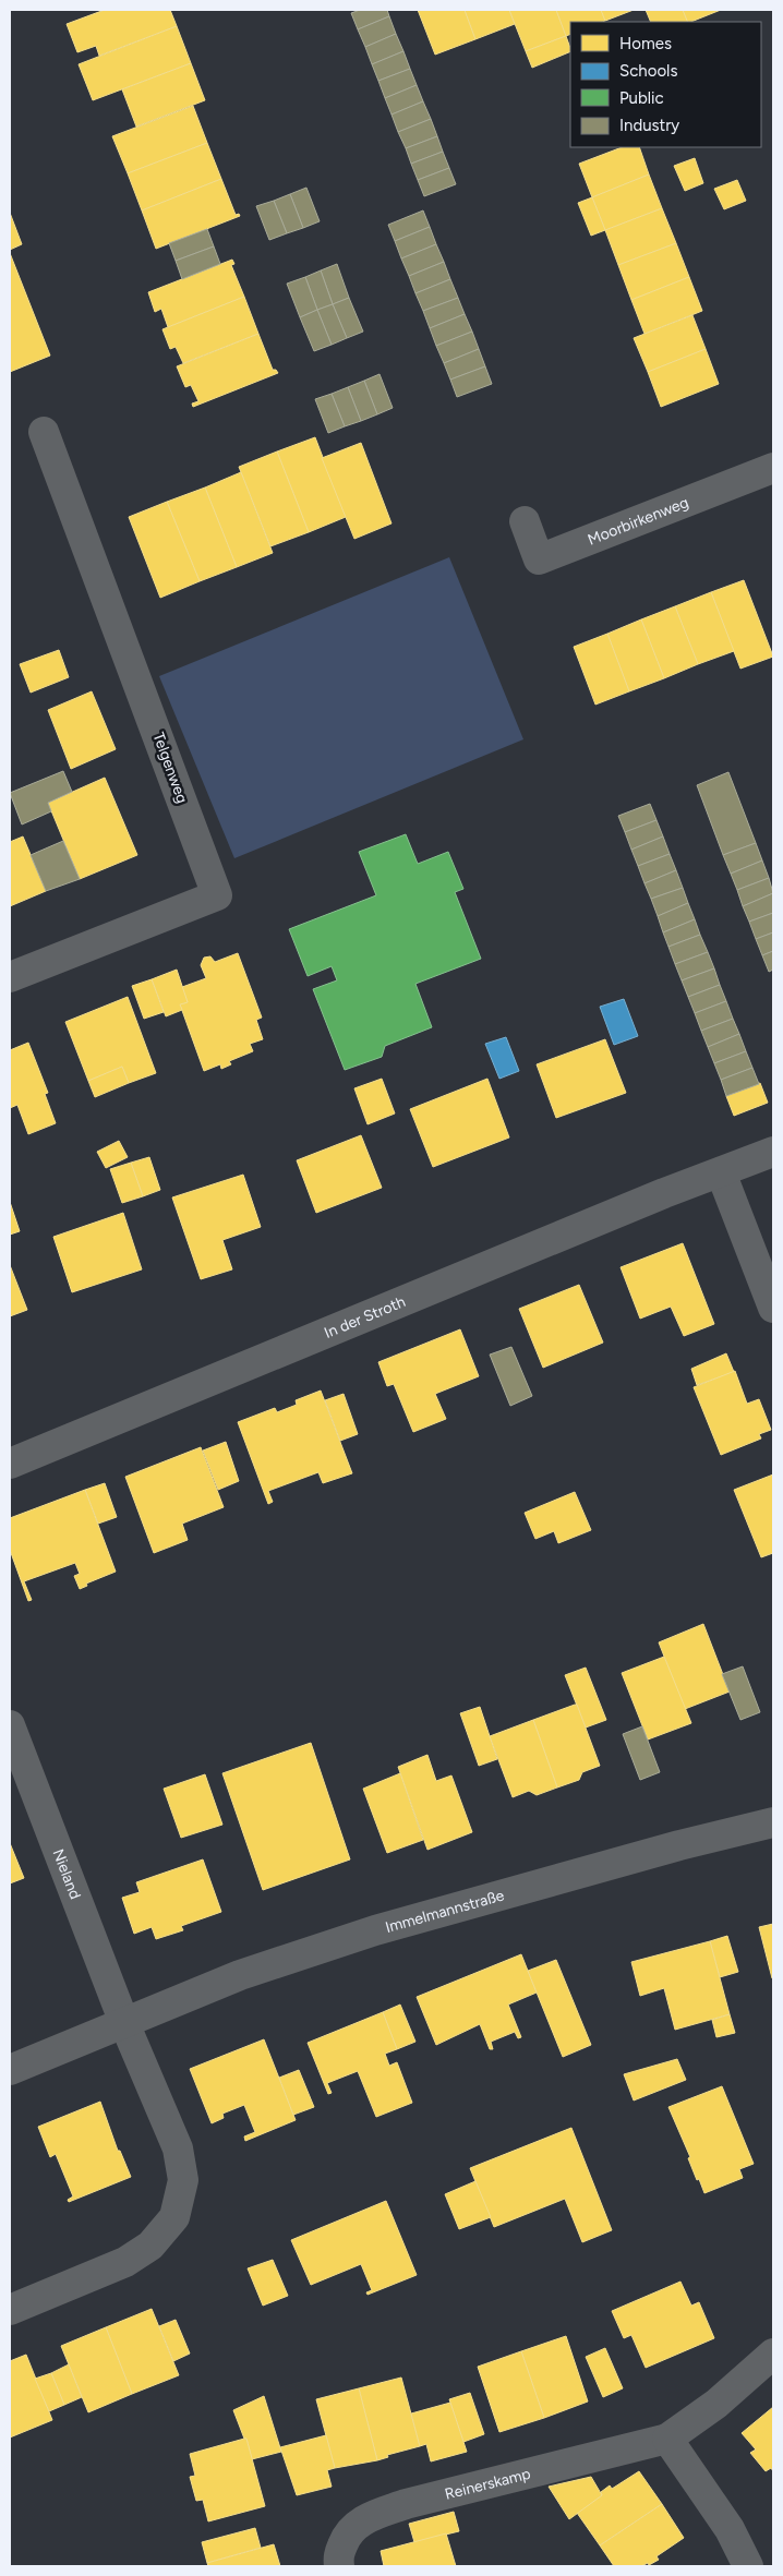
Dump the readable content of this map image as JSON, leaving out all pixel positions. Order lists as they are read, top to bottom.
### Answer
{
  "streets": {
    "street": [
      "Moorbirkenweg",
      "Telgenweg",
      "In der Stroth",
      "Nieland",
      "Immelmannstraße",
      "Reinerskamp"
    ]
  },
  "crossings": [
    ["Nieland", "Immelmannstraße"]
  ],
  "legend": [
    "Homes",
    "Schools",
    "Public",
    "Industry"
  ]
}
